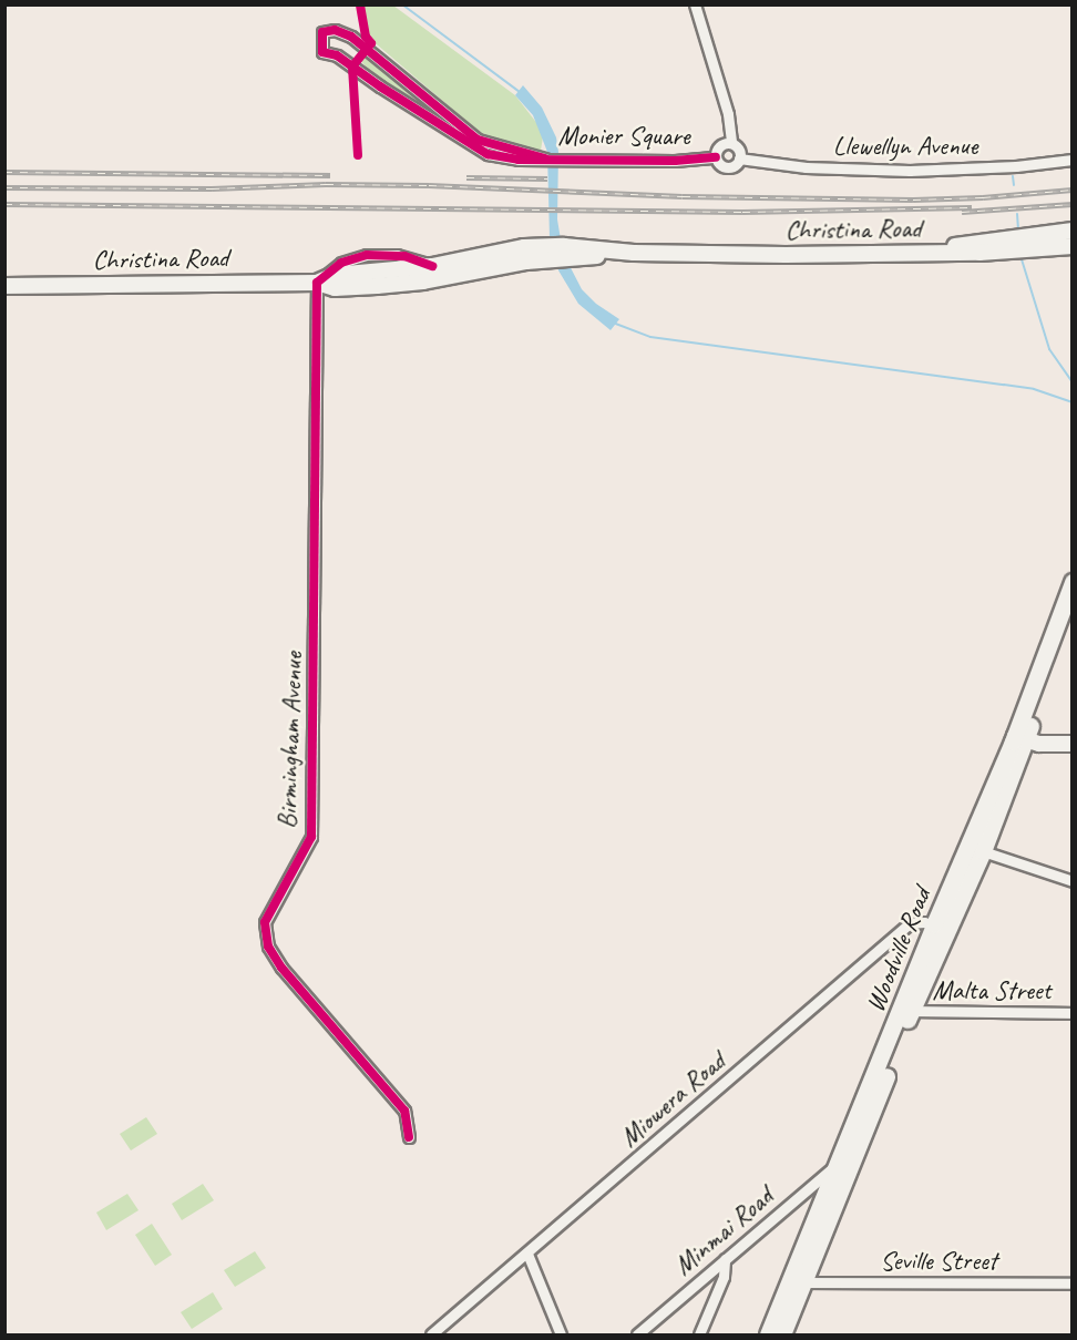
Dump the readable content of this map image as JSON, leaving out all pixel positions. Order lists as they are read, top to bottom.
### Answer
{
  "streets": {
    "main road": ["Christina Road", "Woodville Road"],
    "street": [
      "Monier Square",
      "Llewellyn Avenue",
      "Birmingham Avenue",
      "Malta Street",
      "Miowera Road",
      "Minmai Road",
      "Seville Street"
    ]
  },
  "crossings": [
    ["Monier Square", "Llewellyn Avenue"],
    ["Christina Road", "Birmingham Avenue"],
    ["Woodville Road", "Malta Street"],
    ["Woodville Road", "Miowera Road"],
    ["Woodville Road", "Minmai Road"],
    ["Woodville Road", "Seville Street"]
  ]
}
